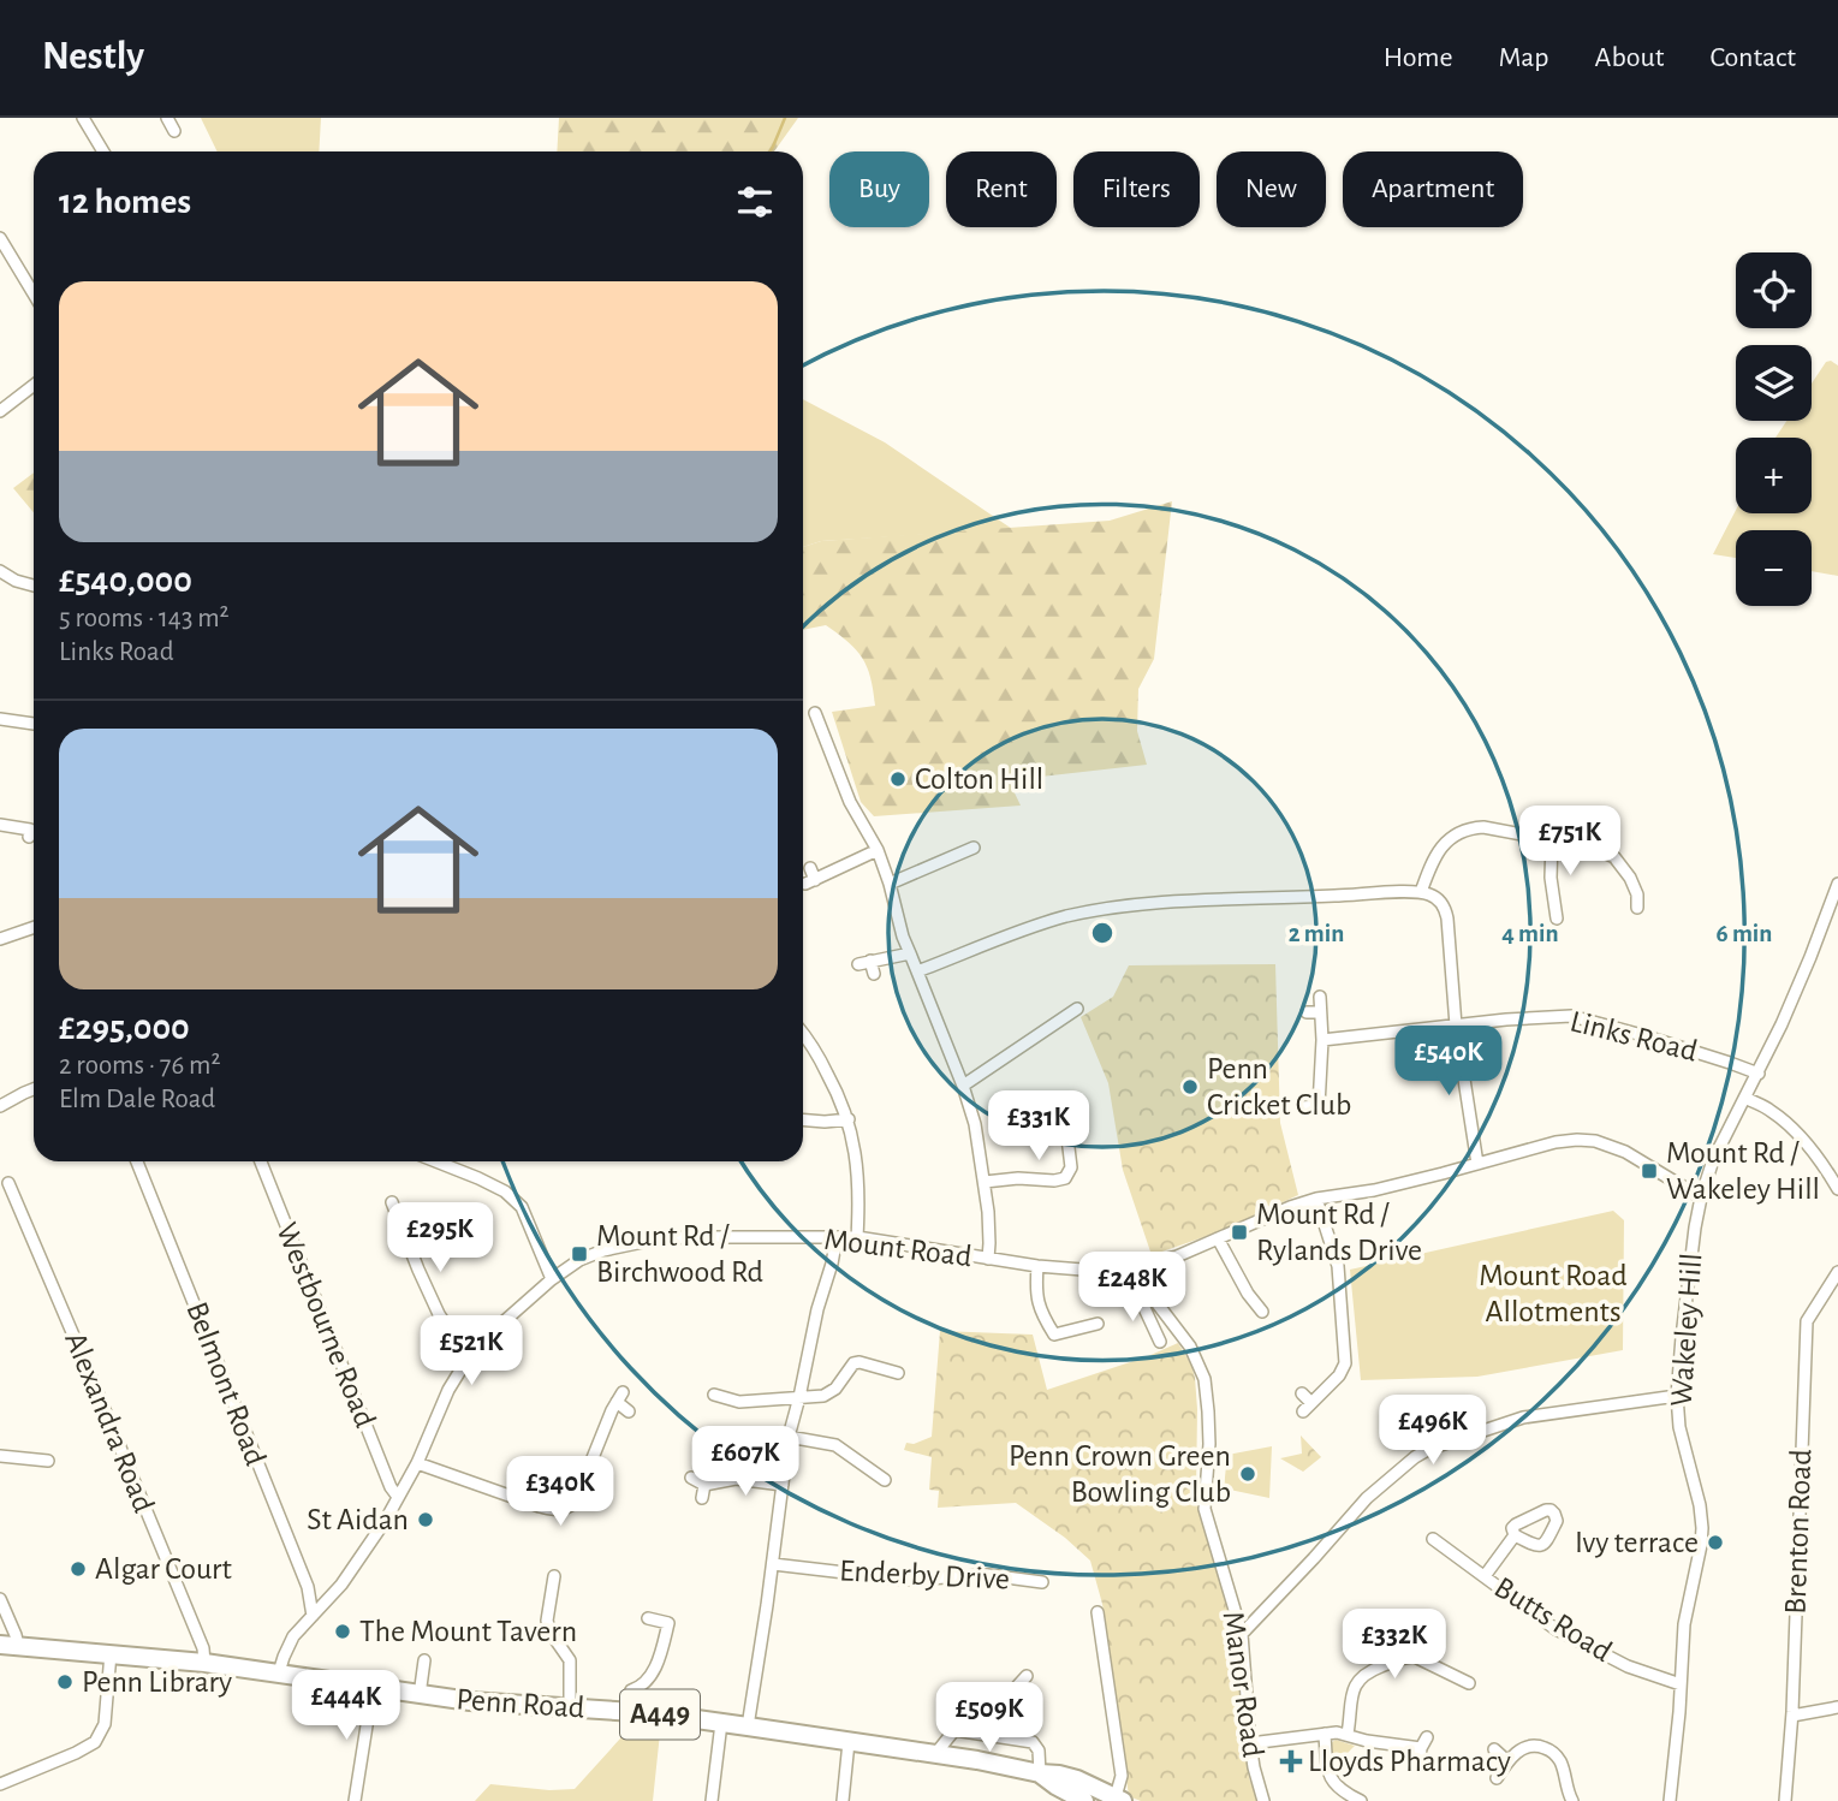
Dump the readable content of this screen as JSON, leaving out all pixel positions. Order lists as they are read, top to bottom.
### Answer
{
  "streets": {
    "highway": ["Penn Road", "A449"],
    "street": [
      "Links Road",
      "Mount Road",
      "Westbourne Road",
      "Wakeley Hill",
      "Belmont Road",
      "Alexandra Road",
      "Brenton Road",
      "Enderby Drive",
      "Butts Road",
      "Manor Road"
    ]
  },
  "crossings": [
    ["Links Road", "Wakeley Hill"],
    ["Mount Road", "Westbourne Road"],
    ["Mount Road", "Wakeley Hill"],
    ["Mount Road", "Belmont Road"],
    ["Mount Road", "Penn Road"],
    ["Wakeley Hill", "Butts Road"],
    ["Alexandra Road", "Penn Road"]
  ],
  "parks": ["Mount Road Allotments"],
  "places": {
    "other": [
      "Colton Hill",
      "Penn Cricket Club",
      "Penn Crown Green Bowling Club",
      "St Aidan",
      "Ivy terrace",
      "Algar Court",
      "The Mount Tavern",
      "Penn Library"
    ],
    "transit": ["Mount Rd / Wakeley Hill", "Mount Rd / Rylands Drive", "Mount Rd / Birchwood Rd"],
    "health": ["Lloyds Pharmacy"]
  },
  "page": {
    "header": "Nestly",
    "nav": [
      "Home",
      "Map",
      "About",
      "Contact"
    ],
    "chip": [
      "Buy",
      "Rent",
      "Filters",
      "New",
      "Apartment"
    ],
    "heading": "12 homes",
    "map_buttons": ["+", "−"],
    "list": [
      {
        "name": "£540,000",
        "note": "5 rooms · 143 m² · Links Road"
      },
      {
        "name": "£295,000",
        "note": "2 rooms · 76 m² · Elm Dale Road"
      }
    ],
    "price": [
      "£751K",
      "£540K",
      "£331K",
      "£295K",
      "£248K",
      "£521K",
      "£496K",
      "£607K",
      "£340K",
      "£332K",
      "£444K",
      "£509K"
    ]
  },
  "rings": ["2 min", "4 min", "6 min"]
}
